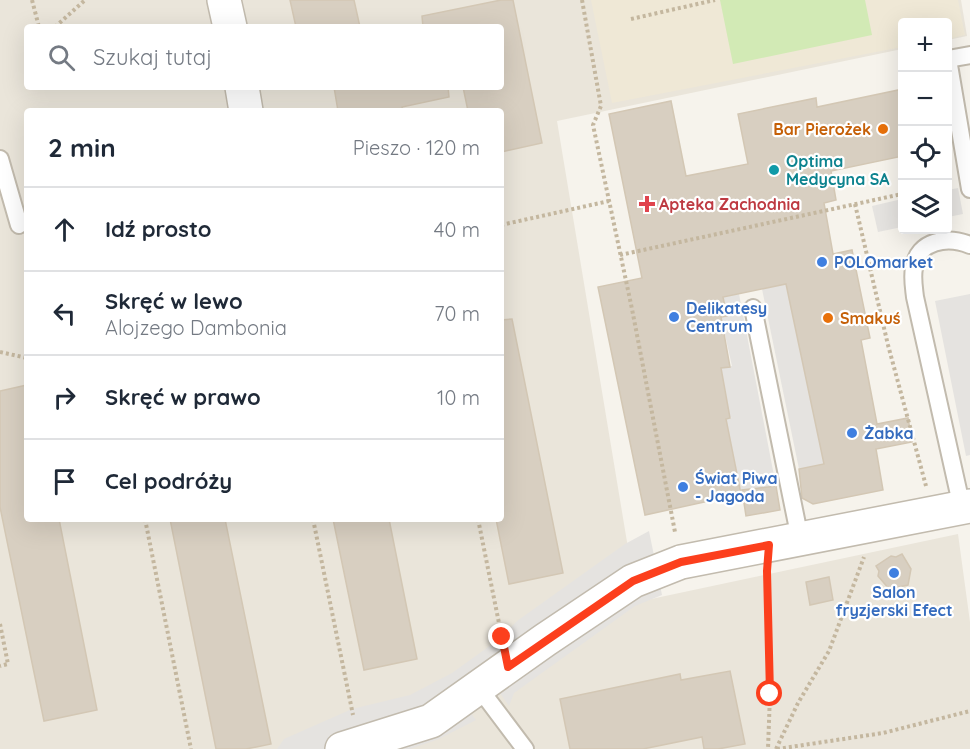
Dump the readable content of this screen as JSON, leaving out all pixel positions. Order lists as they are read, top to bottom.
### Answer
{
  "places": {
    "other": [
      "Bar Pierożek",
      "Optima Medycyna SA",
      "POLOmarket",
      "Delikatesy Centrum",
      "Smakuś",
      "Żabka",
      "Świat Piwa - Jagoda",
      "Salon fryzjerski Efect"
    ],
    "health": ["Apteka Zachodnia"]
  },
  "page": {
    "map_buttons": ["+", "−"],
    "search": "Szukaj tutaj",
    "heading": ["2 min", "Pieszo · 120 m"],
    "list": [
      ["Idź prosto", "40 m"],
      ["Skręć w lewo", "Alojzego Dambonia", "70 m"],
      ["Skręć w prawo", "10 m"],
      "Cel podróży"
    ]
  }
}
